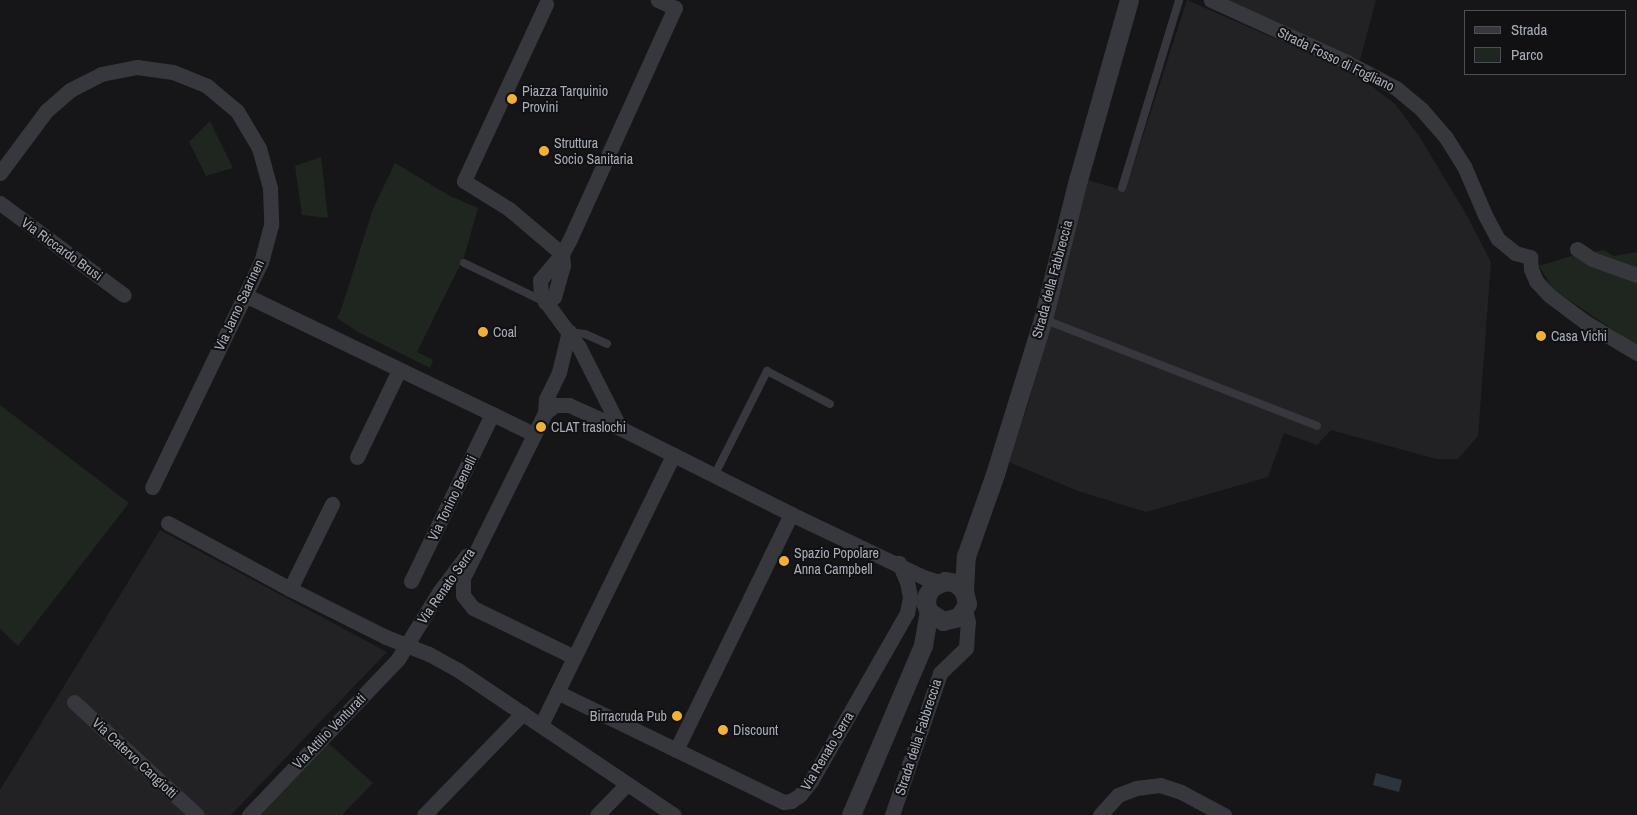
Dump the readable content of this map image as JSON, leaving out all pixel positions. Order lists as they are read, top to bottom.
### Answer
{
  "streets": {
    "street": [
      "Strada Fosso di Fogliano",
      "Via Riccardo Brusi",
      "Strada della Fabbreccia",
      "Via Jarno Saarinen",
      "Via Tonino Benelli",
      "Via Renato Serra",
      "Via Attilio Venturati",
      "Via Catervo Cangiotti"
    ]
  },
  "crossings": [
    ["Via Renato Serra", "Via Attilio Venturati"]
  ],
  "places": [
    "Piazza Tarquinio Provini",
    "Struttura Socio Sanitaria",
    "Coal",
    "Casa Vichi",
    "CLAT traslochi",
    "Spazio Popolare Anna Campbell",
    "Birracruda Pub",
    "Discount"
  ],
  "legend": ["Strada", "Parco"]
}
